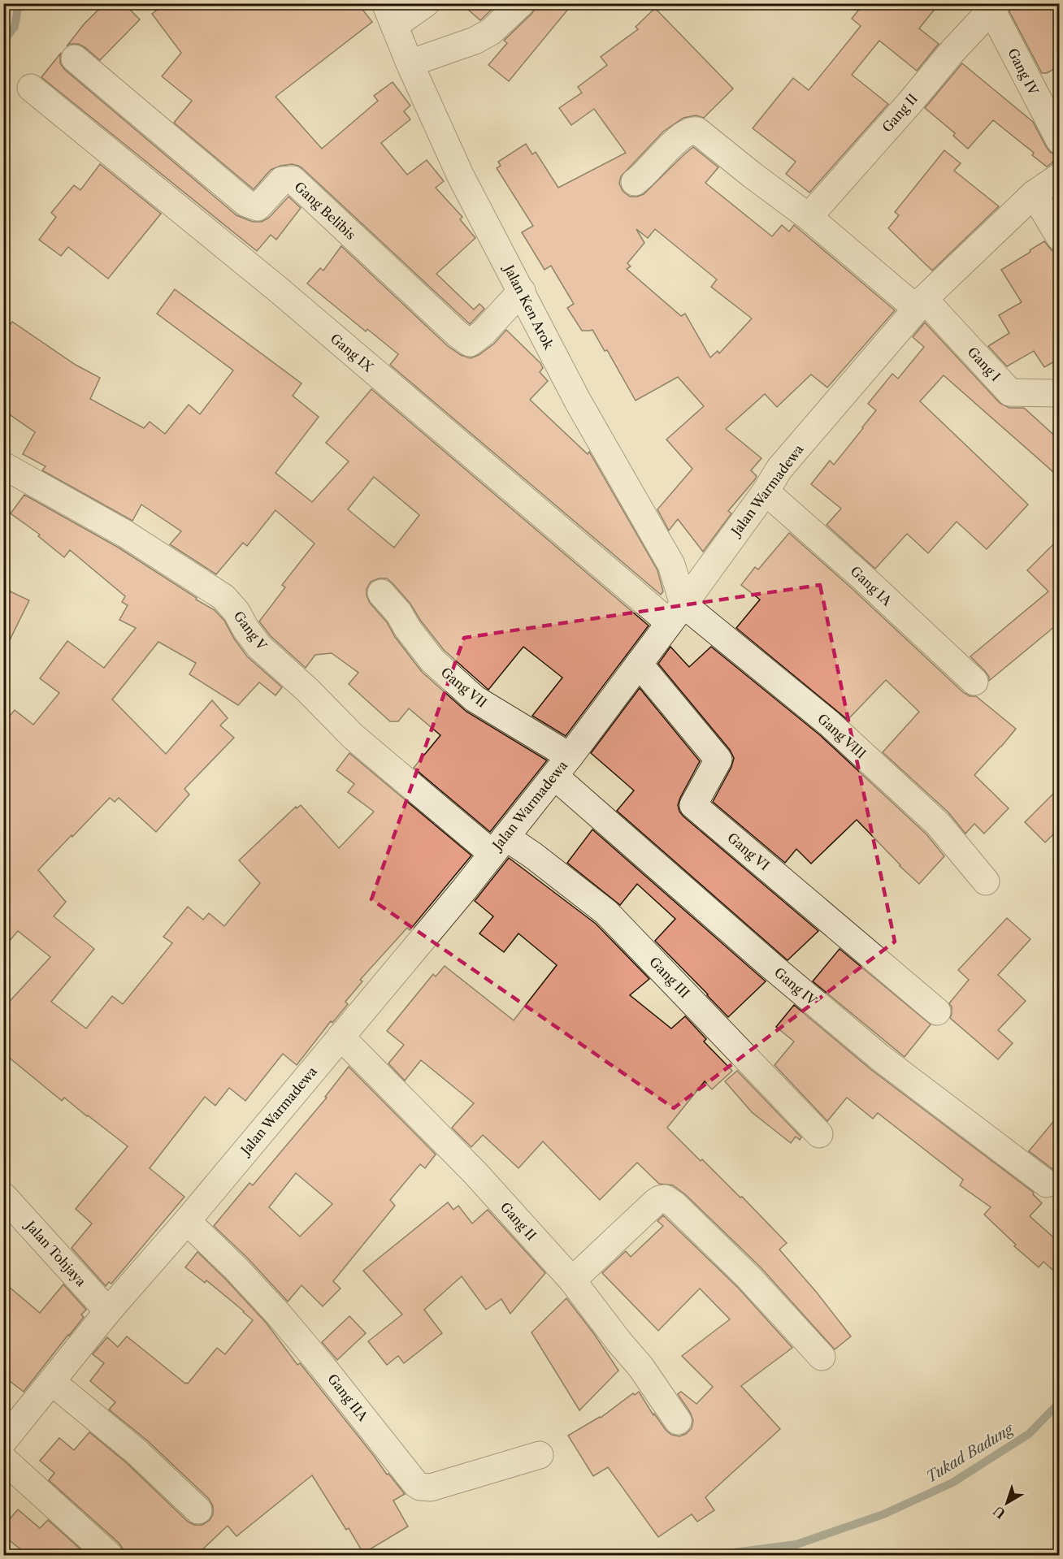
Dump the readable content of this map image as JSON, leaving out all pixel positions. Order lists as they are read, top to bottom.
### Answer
{
  "streets": {
    "street": [
      "Gang IV",
      "Gang II",
      "Gang Belibis",
      "Jalan Ken Arok",
      "Gang IX",
      "Gang I",
      "Jalan Warmadewa",
      "Gang IA",
      "Gang V",
      "Gang VII",
      "Gang VIII",
      "Gang VI",
      "Gang III",
      "Jalan Tohjaya",
      "Gang IIA"
    ]
  },
  "crossings": [
    ["Gang IV", "Gang II"],
    ["Gang IV", "Jalan Warmadewa"],
    ["Gang IV", "Gang VII"],
    ["Gang II", "Jalan Warmadewa"],
    ["Gang Belibis", "Jalan Ken Arok"],
    ["Jalan Ken Arok", "Gang IX"],
    ["Jalan Ken Arok", "Jalan Warmadewa"],
    ["Jalan Ken Arok", "Gang VIII"],
    ["Gang IX", "Jalan Warmadewa"],
    ["Gang IX", "Gang VIII"],
    ["Gang I", "Jalan Warmadewa"],
    ["Jalan Warmadewa", "Gang IA"],
    ["Jalan Warmadewa", "Gang V"],
    ["Jalan Warmadewa", "Gang VII"],
    ["Jalan Warmadewa", "Gang VIII"],
    ["Jalan Warmadewa", "Gang VI"],
    ["Jalan Warmadewa", "Gang III"],
    ["Jalan Warmadewa", "Jalan Tohjaya"],
    ["Jalan Warmadewa", "Gang IIA"],
    ["Gang V", "Gang III"]
  ],
  "water": ["Tukad Badung"],
  "north": "bottom left"
}
